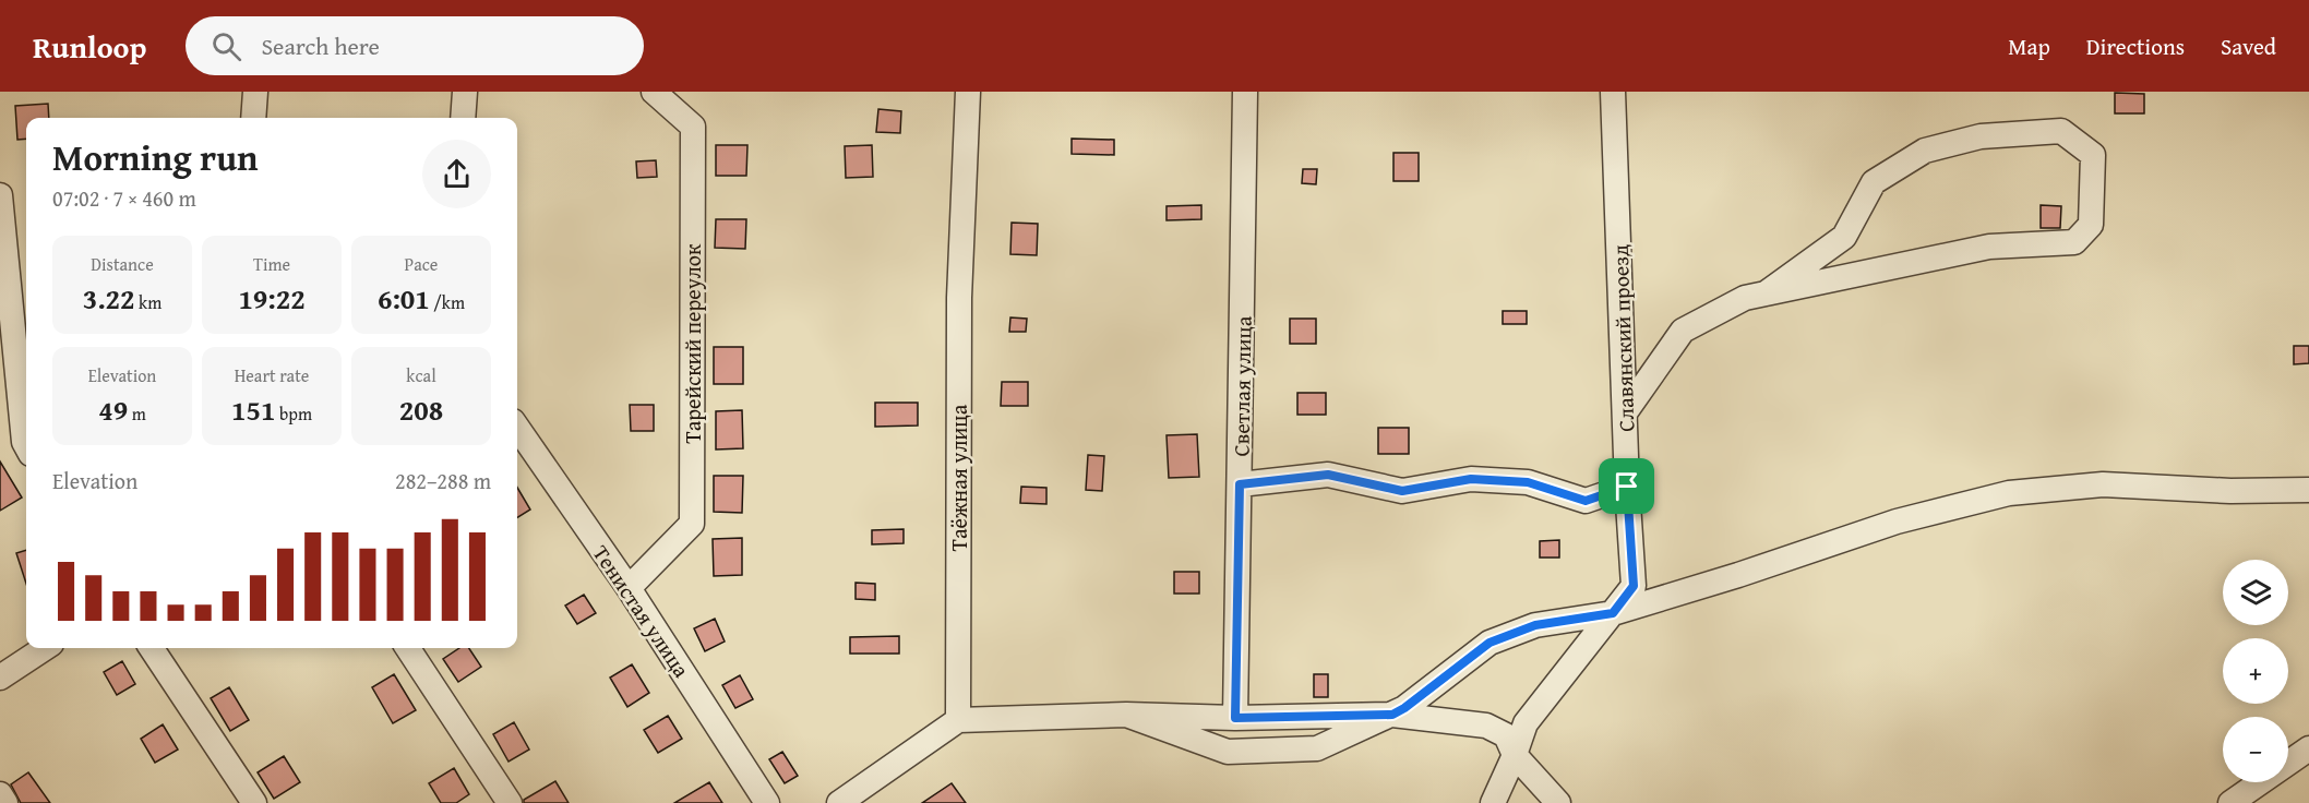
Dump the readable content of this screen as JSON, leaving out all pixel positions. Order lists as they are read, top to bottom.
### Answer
{
  "streets": {
    "street": [
      "Славянский проезд",
      "Тарейский переулок",
      "Светлая улица",
      "Таёжная улица",
      "Тенистая улица"
    ]
  },
  "crossings": [
    ["Тарейский переулок", "Тенистая улица"]
  ],
  "page": {
    "header": "Runloop",
    "search": "Search here",
    "nav": ["Map", "Directions", "Saved"],
    "heading": ["Morning run", "07:02 · 7 × 460 m"],
    "stats": [
      ["Distance", "3.22 km"],
      ["Time", "19:22"],
      ["Pace", "6:01 /km"],
      ["Elevation", "49 m"],
      ["Heart rate", "151 bpm"],
      ["kcal", "208"]
    ],
    "chart": ["Elevation", "282–288 m"],
    "map_buttons": ["+", "−"]
  }
}
